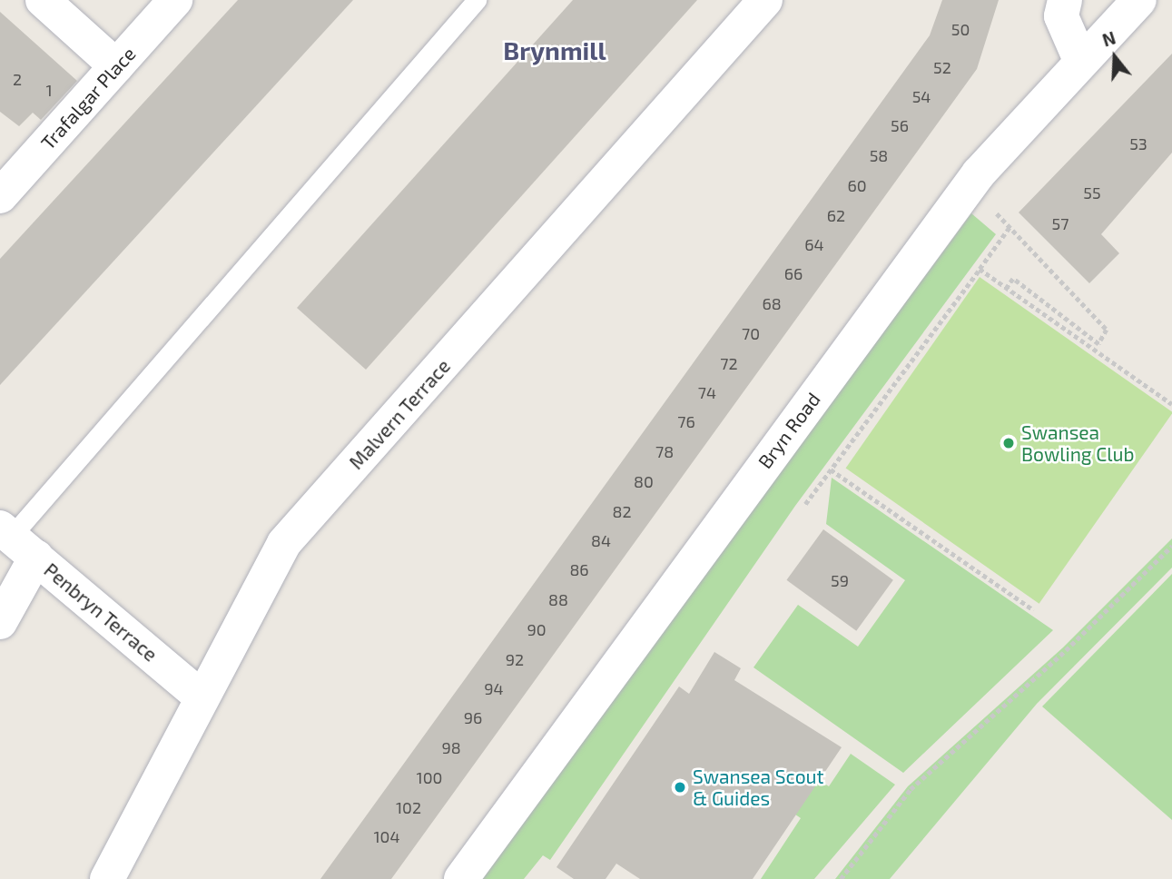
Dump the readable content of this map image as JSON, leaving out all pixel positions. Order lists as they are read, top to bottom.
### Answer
{
  "streets": {
    "street": [
      "Trafalgar Place",
      "Malvern Terrace",
      "Bryn Road",
      "Penbryn Terrace"
    ]
  },
  "crossings": [
    ["Malvern Terrace", "Penbryn Terrace"]
  ],
  "districts": ["Brynmill"],
  "places": ["Swansea Bowling Club", "Swansea Scout & Guides"],
  "house_numbers": [
    "50",
    "52",
    "2",
    "1",
    "54",
    "56",
    "53",
    "58",
    "60",
    "55",
    "62",
    "57",
    "64",
    "66",
    "68",
    "70",
    "72",
    "74",
    "76",
    "78",
    "80",
    "82",
    "84",
    "86",
    "59",
    "88",
    "90",
    "92",
    "94",
    "96",
    "98",
    "100",
    "102",
    "104"
  ],
  "north": "top"
}
